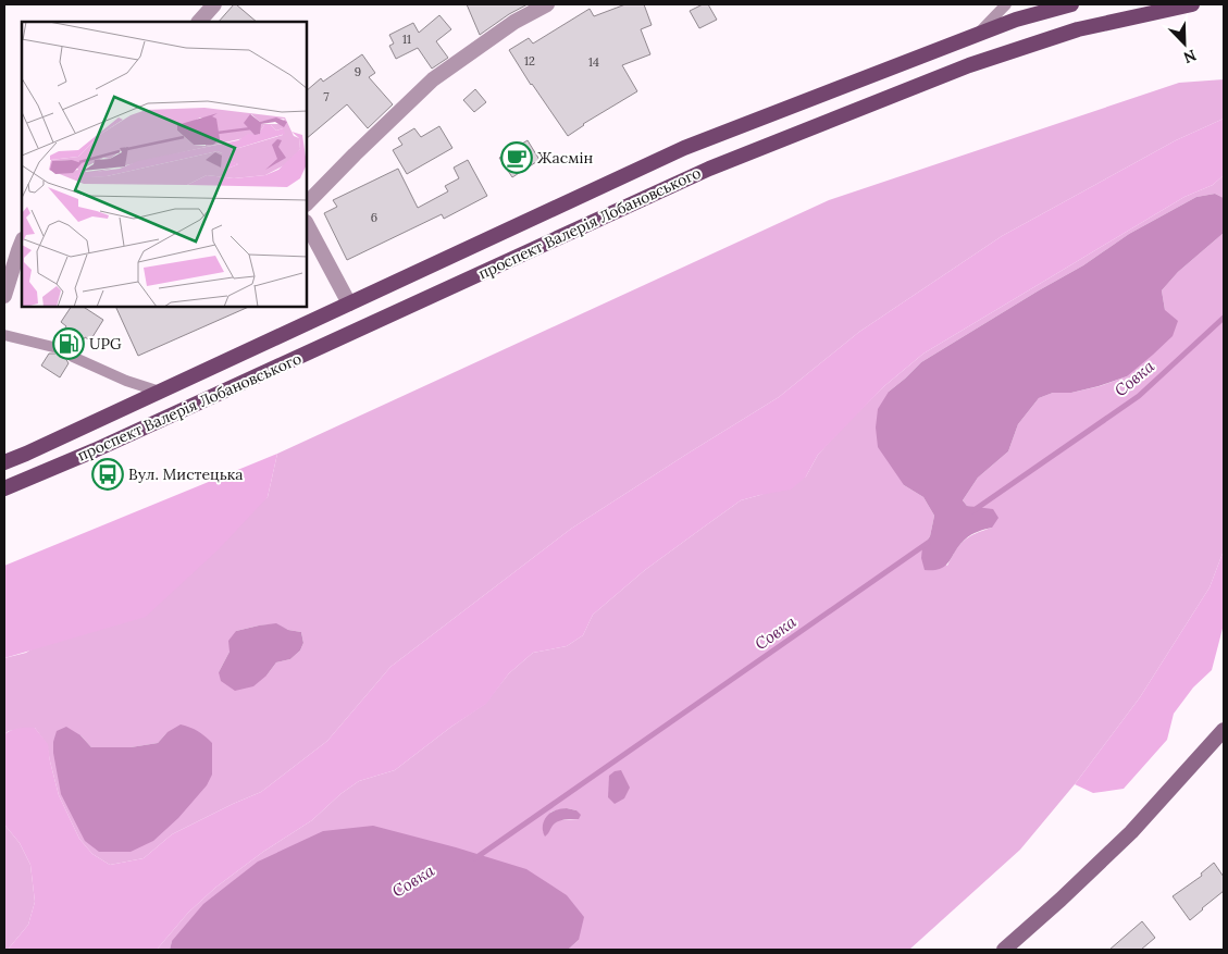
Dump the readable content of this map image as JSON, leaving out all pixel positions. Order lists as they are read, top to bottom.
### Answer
{
  "streets": {
    "main road": ["проспект Валерія Лобановського"]
  },
  "water": ["Совка"],
  "places": {
    "cafe": ["Жасмін"],
    "fuel station": ["UPG"],
    "bus stop": ["Вул. Мистецька"]
  },
  "house_numbers": [
    "11",
    "12",
    "14",
    "9",
    "7",
    "6"
  ],
  "north": "bottom right"
}
